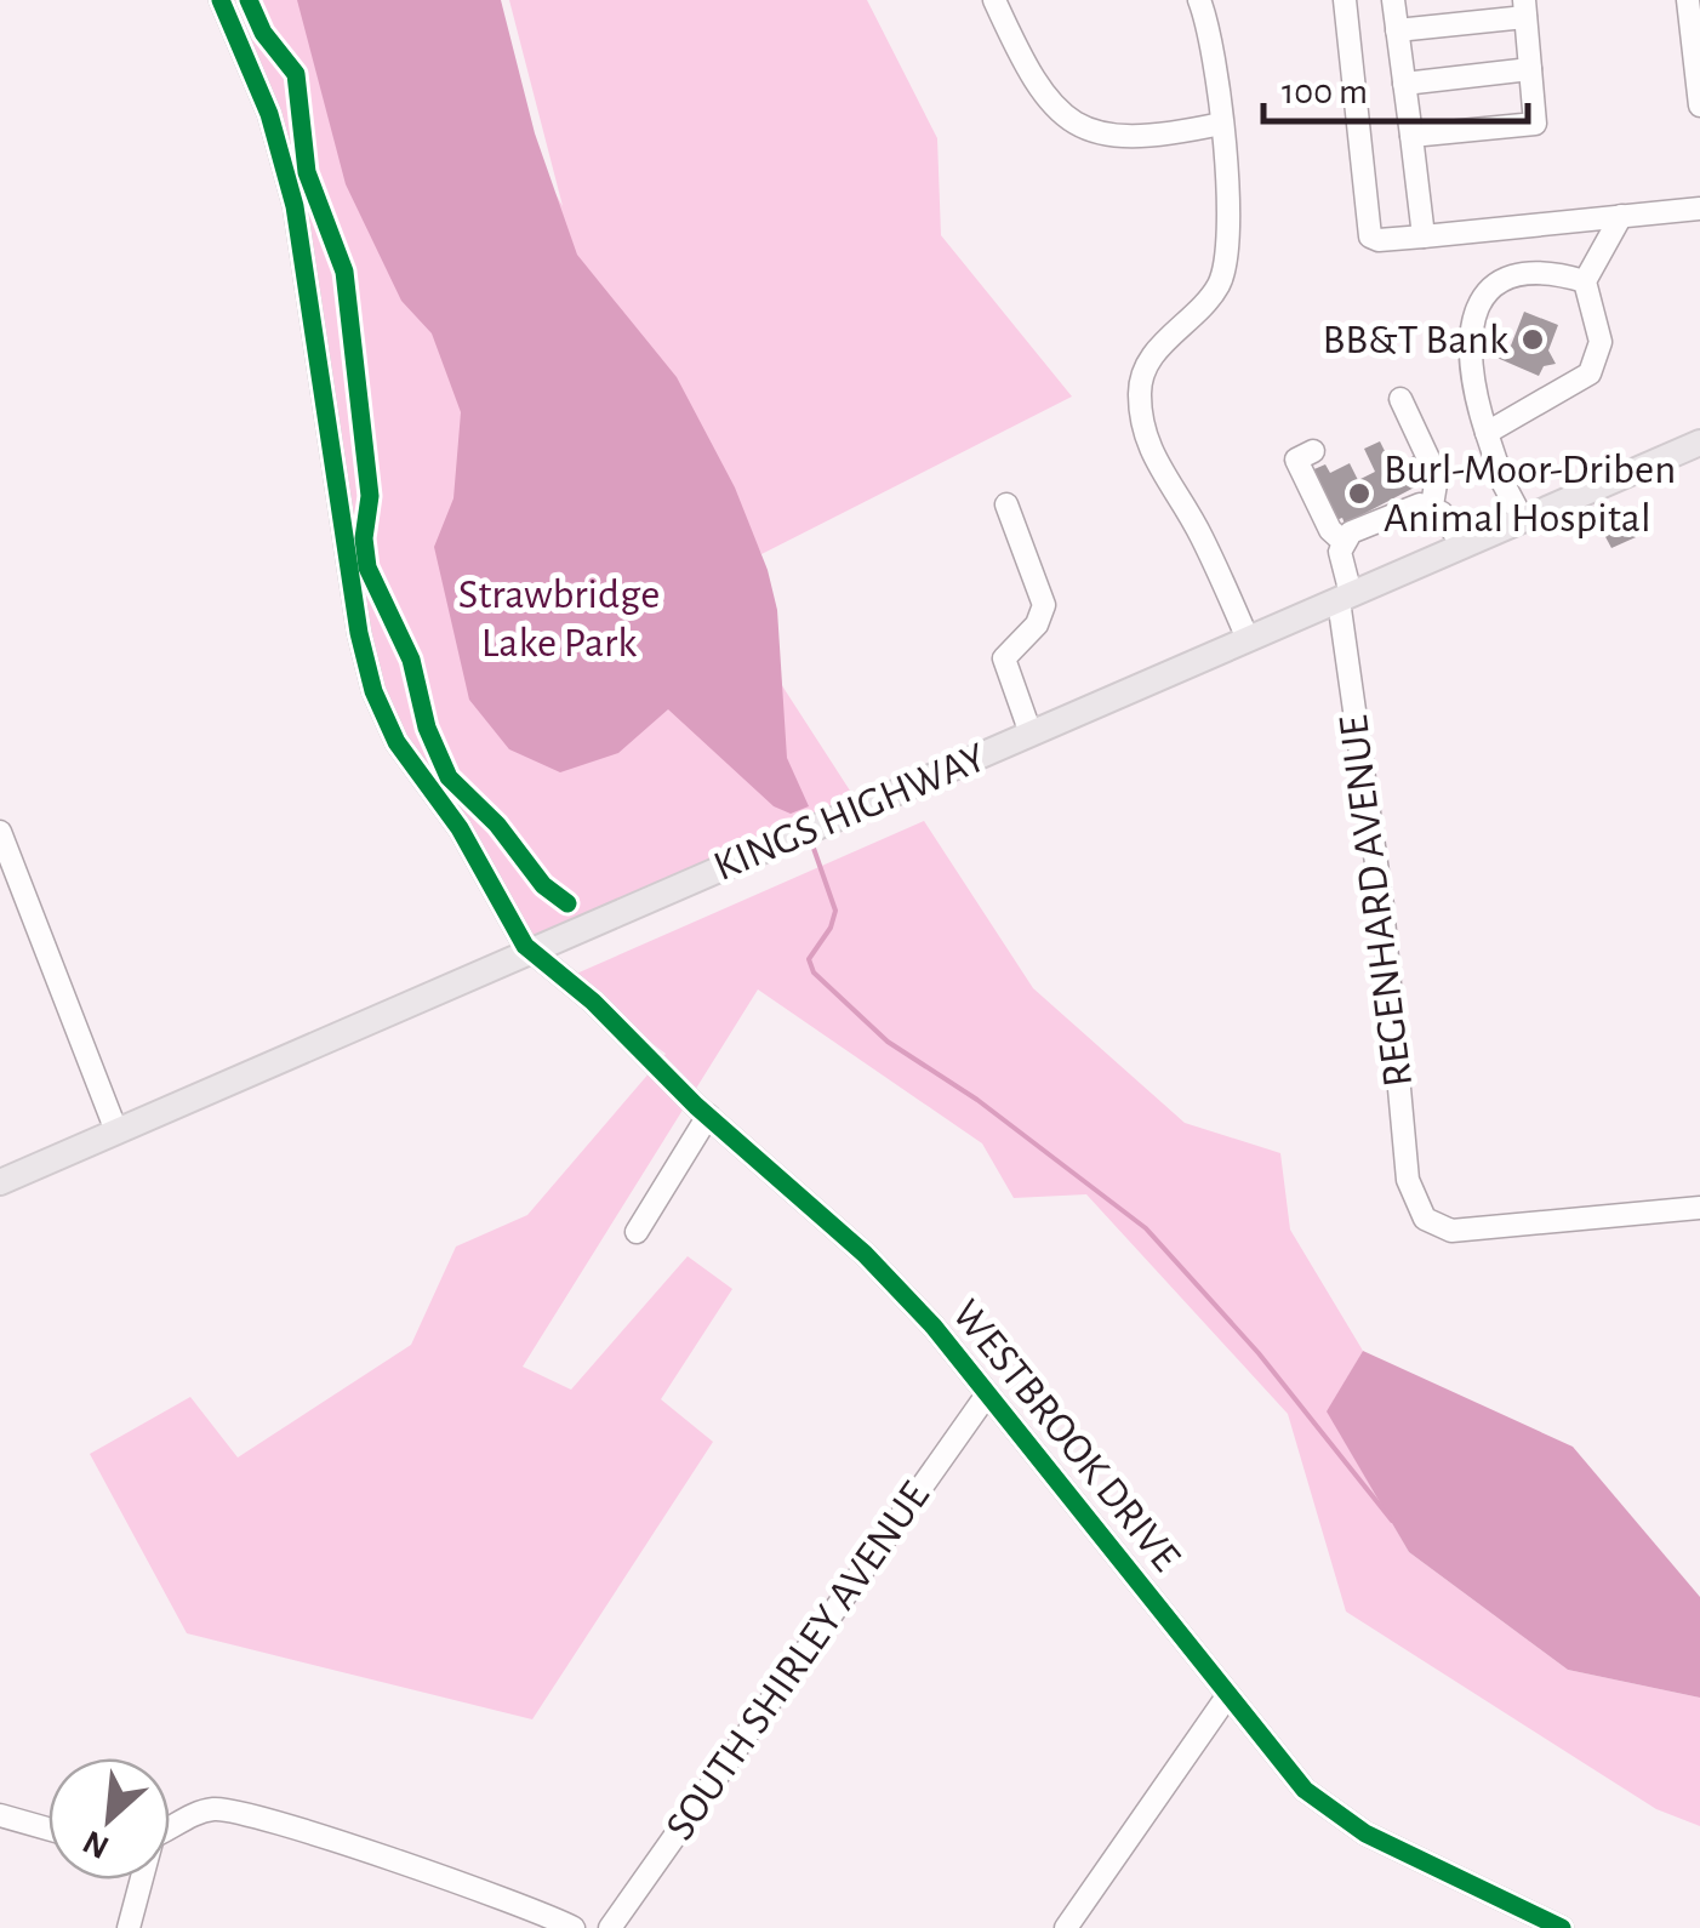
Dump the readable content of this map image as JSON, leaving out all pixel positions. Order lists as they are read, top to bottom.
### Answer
{
  "streets": {
    "main road": ["KINGS HIGHWAY"],
    "street": ["REGENHARD AVENUE", "WESTBROOK DRIVE", "SOUTH SHIRLEY AVENUE"]
  },
  "crossings": [
    ["KINGS HIGHWAY", "REGENHARD AVENUE"],
    ["KINGS HIGHWAY", "WESTBROOK DRIVE"],
    ["WESTBROOK DRIVE", "SOUTH SHIRLEY AVENUE"]
  ],
  "parks": ["Strawbridge Lake Park"],
  "places": ["BB&T Bank", "Burl-Moor-Driben Animal Hospital"],
  "scale_bar": "100 m",
  "north": "bottom left"
}
